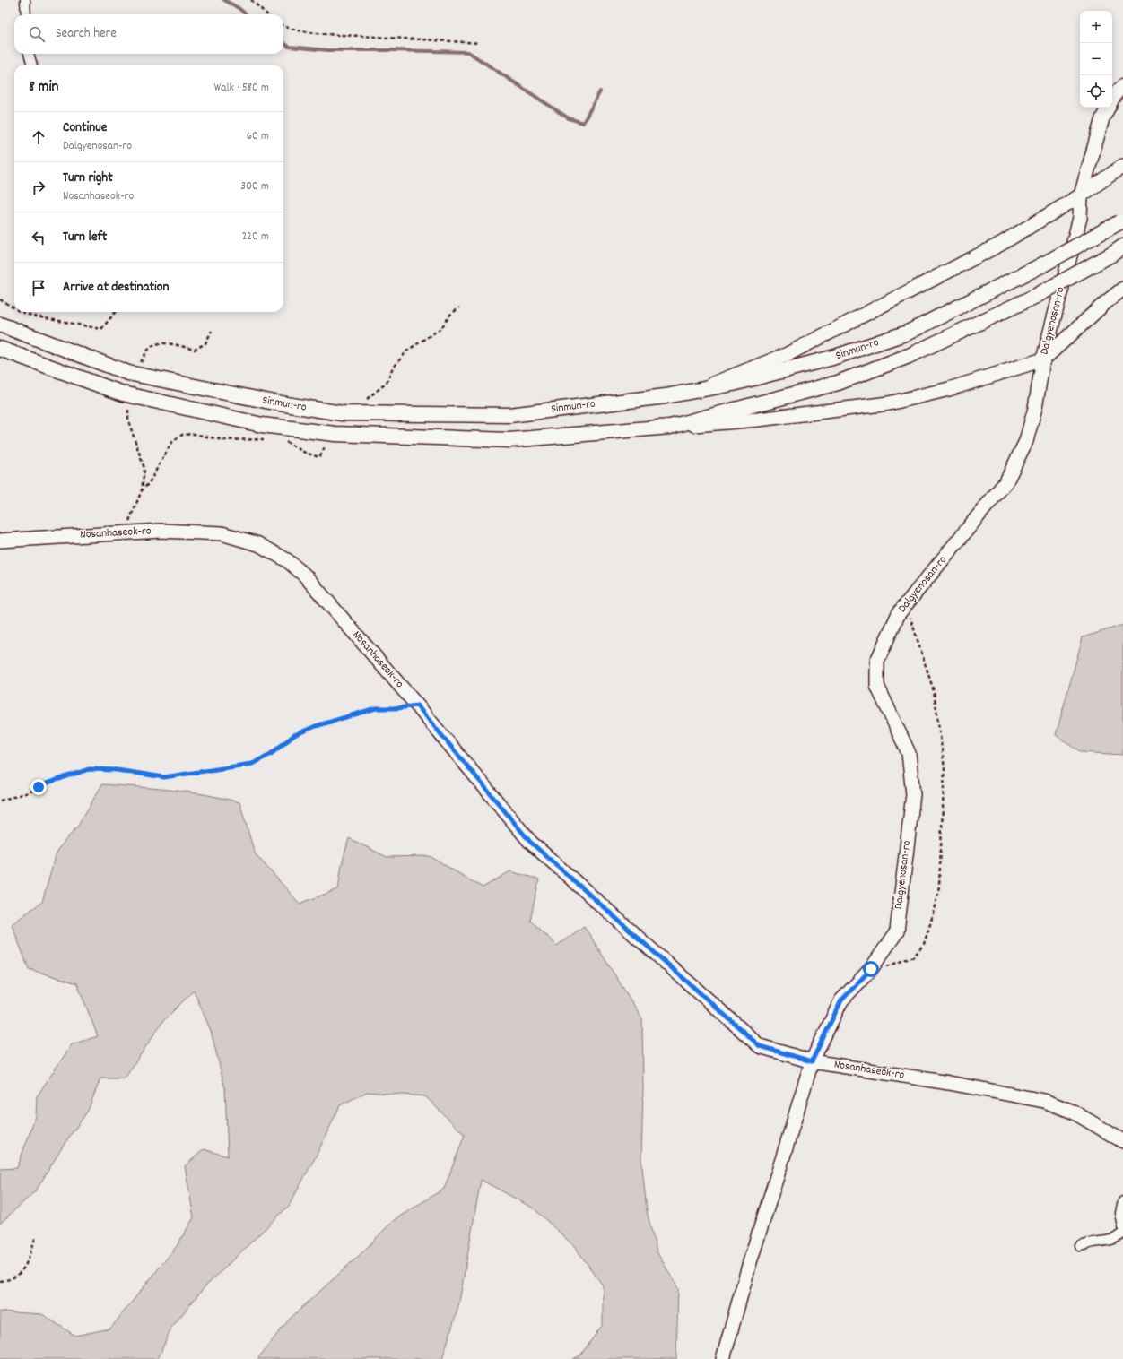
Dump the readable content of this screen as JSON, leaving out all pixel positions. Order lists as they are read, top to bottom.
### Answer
{
  "streets": {
    "main road": ["Sinmun-ro"],
    "street": ["Dalgyenosan-ro", "Nosanhaseok-ro"]
  },
  "crossings": [
    ["Dalgyenosan-ro", "Nosanhaseok-ro"]
  ],
  "page": {
    "map_buttons": ["+", "−"],
    "search": "Search here",
    "heading": ["8 min", "Walk · 580 m"],
    "list": [
      ["Continue", "Dalgyenosan-ro", "60 m"],
      ["Turn right", "Nosanhaseok-ro", "300 m"],
      ["Turn left", "220 m"],
      "Arrive at destination"
    ]
  }
}
